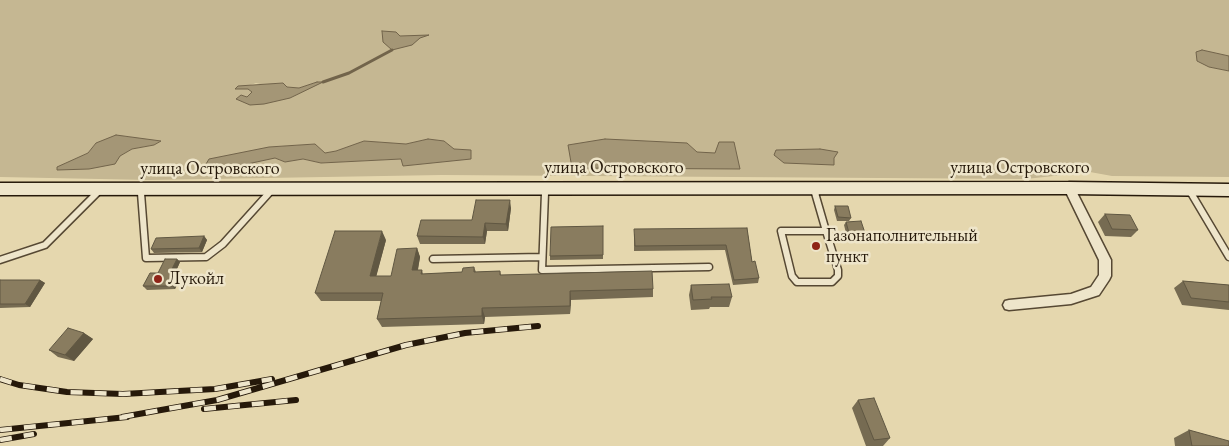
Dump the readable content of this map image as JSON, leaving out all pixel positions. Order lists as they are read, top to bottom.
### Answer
{
  "streets": {
    "main road": ["улица Островского"]
  },
  "places": ["Газонаполнительный пункт", "Лукойл"]
}
